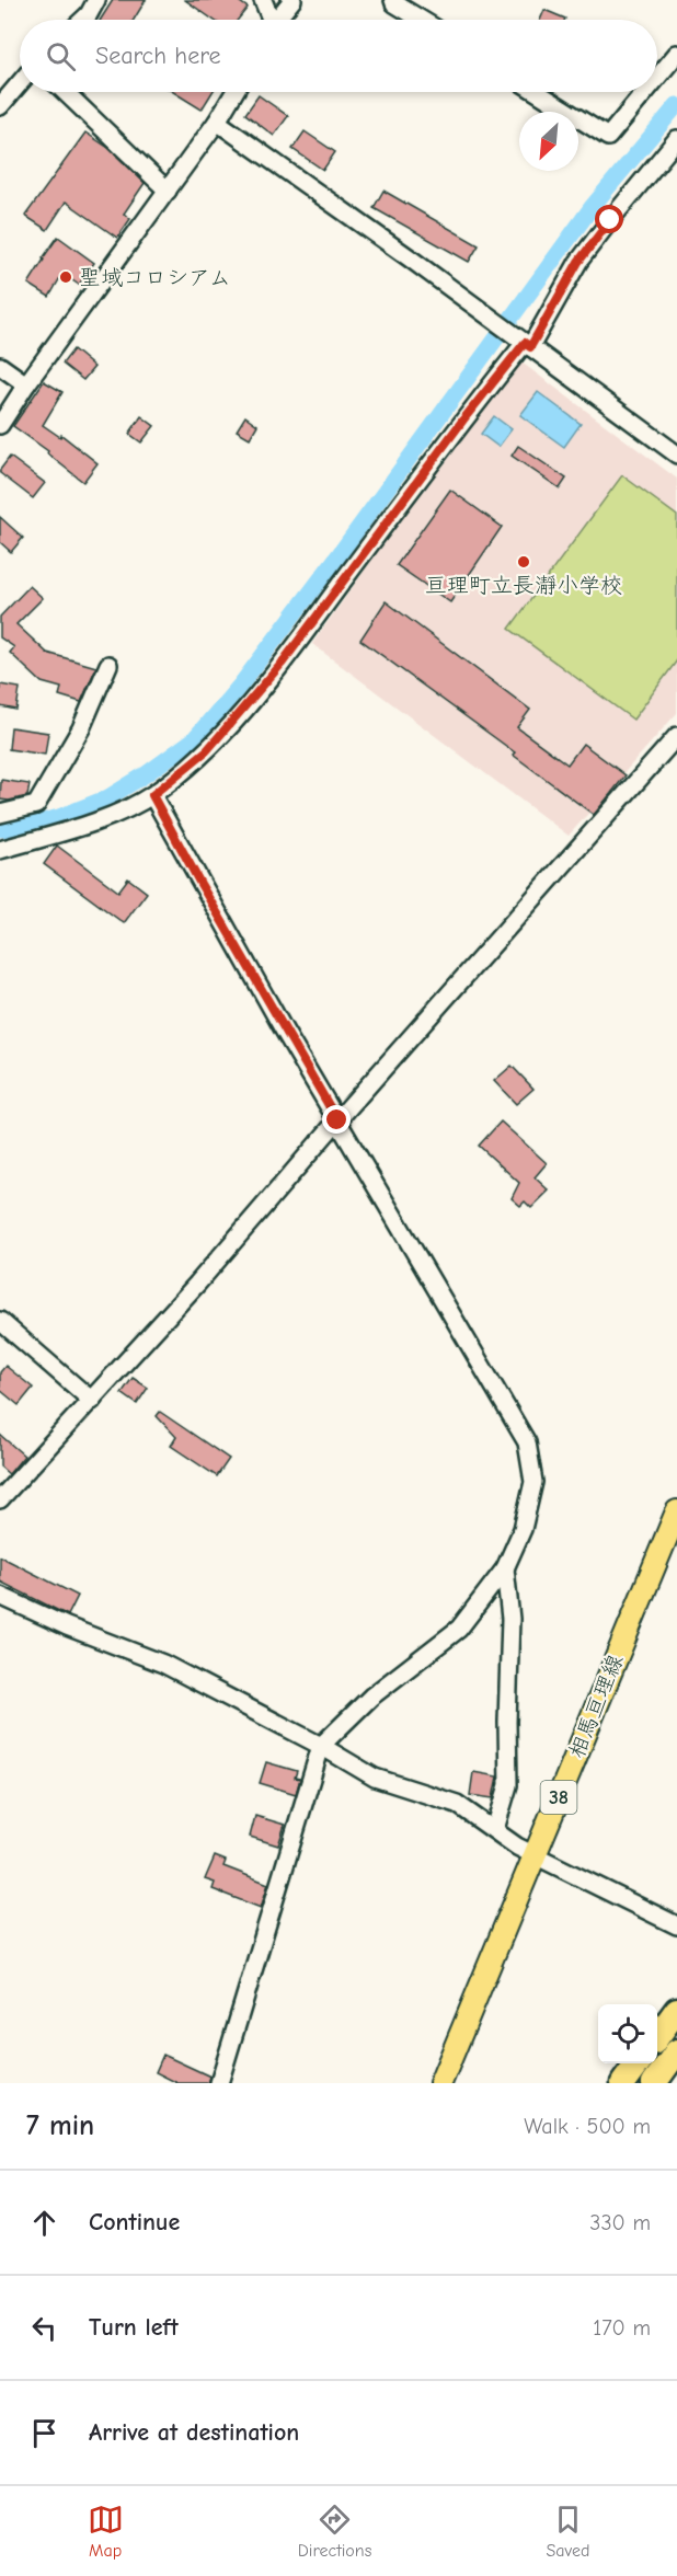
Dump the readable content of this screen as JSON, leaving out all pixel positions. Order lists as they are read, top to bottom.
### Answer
{
  "streets": {
    "main road": ["相馬亘理線", "38"]
  },
  "places": ["聖域コロシアム", "亘理町立長瀞小学校"],
  "north": "bottom left",
  "page": {
    "search": "Search here",
    "heading": ["7 min", "Walk · 500 m"],
    "list": [
      ["Continue", "330 m"],
      ["Turn left", "170 m"],
      "Arrive at destination"
    ],
    "nav": ["Map", "Directions", "Saved"]
  }
}
